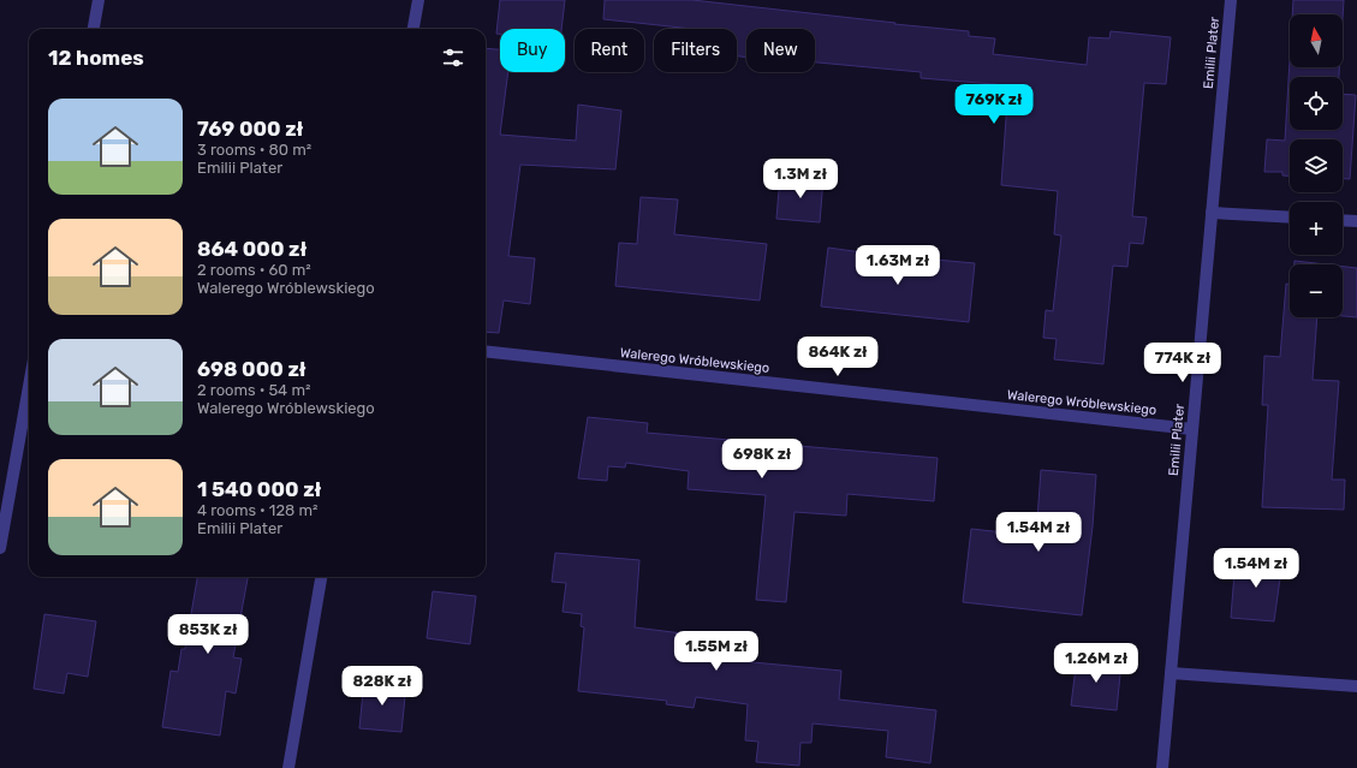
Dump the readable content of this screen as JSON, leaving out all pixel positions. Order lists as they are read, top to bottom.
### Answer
{
  "streets": {
    "street": ["Emilii Plater", "Walerego Wróblewskiego"]
  },
  "crossings": [
    ["Emilii Plater", "Walerego Wróblewskiego"]
  ],
  "north": "top",
  "page": {
    "map_buttons": ["+", "−"],
    "chip": [
      "Buy",
      "Rent",
      "Filters",
      "New"
    ],
    "heading": "12 homes",
    "price": [
      "769K zł",
      "1.3M zł",
      "1.63M zł",
      "864K zł",
      "774K zł",
      "698K zł",
      "1.54M zł",
      "1.54M zł",
      "853K zł",
      "1.55M zł",
      "1.26M zł",
      "828K zł"
    ],
    "list": [
      {
        "name": "769 000 zł",
        "note": "3 rooms · 80 m² · Emilii Plater"
      },
      {
        "name": "864 000 zł",
        "note": "2 rooms · 60 m² · Walerego Wróblewskiego"
      },
      {
        "name": "698 000 zł",
        "note": "2 rooms · 54 m² · Walerego Wróblewskiego"
      },
      {
        "name": "1 540 000 zł",
        "note": "4 rooms · 128 m² · Emilii Plater"
      }
    ]
  }
}
